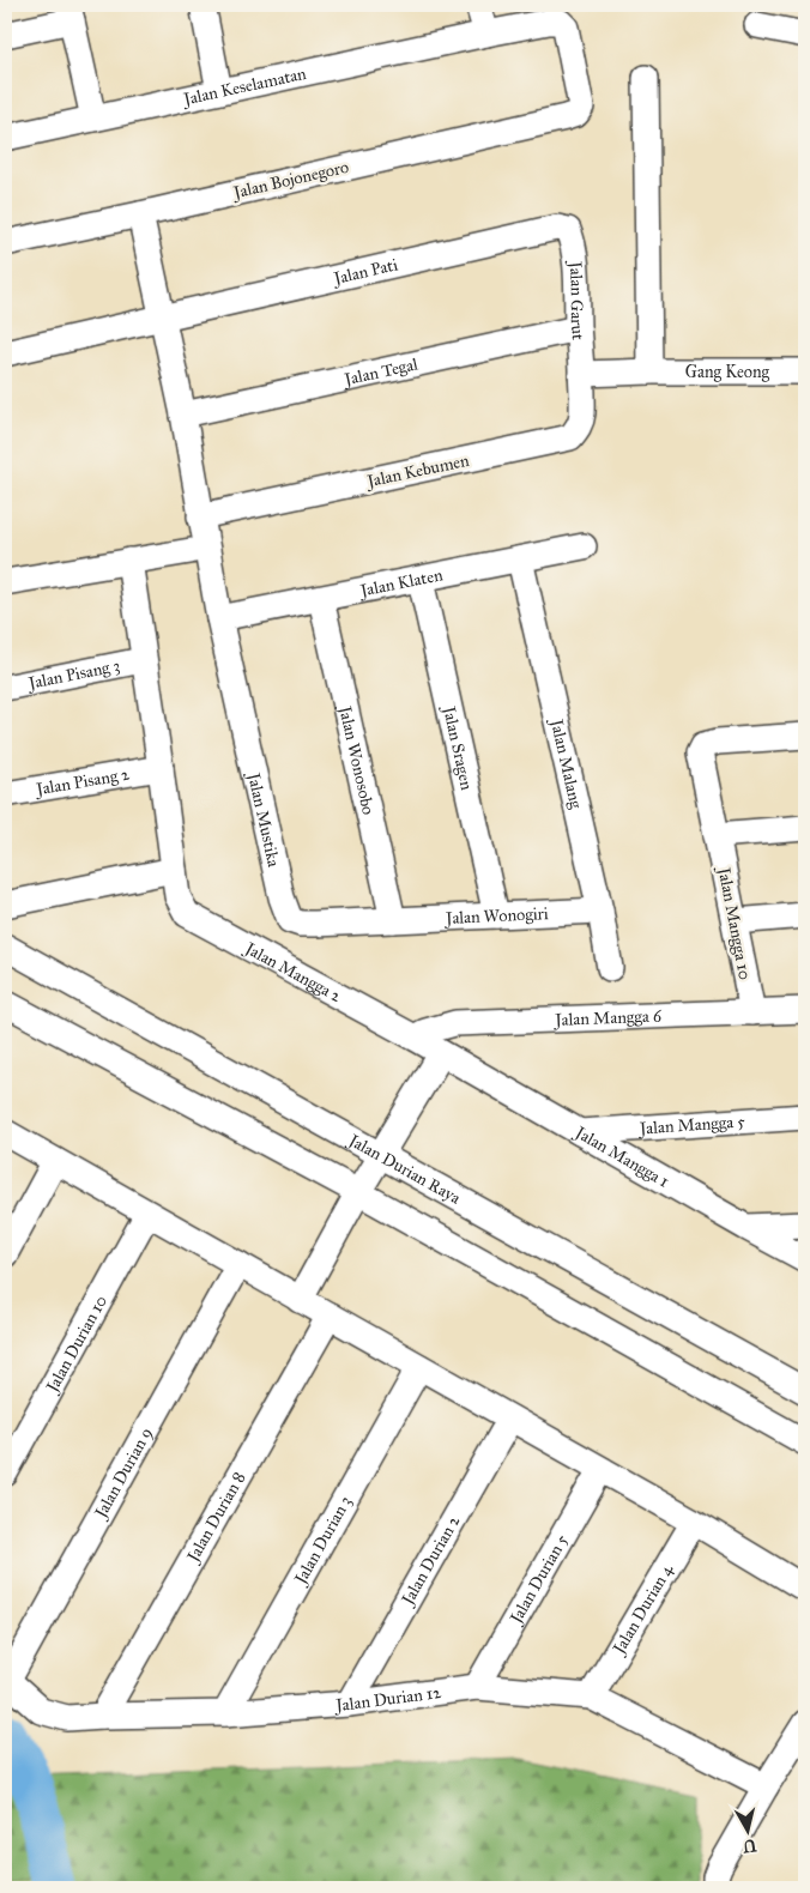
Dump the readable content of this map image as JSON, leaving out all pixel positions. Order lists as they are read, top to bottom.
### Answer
{
  "streets": {
    "street": [
      "Jalan Keselamatan",
      "Jalan Bojonegoro",
      "Jalan Pati",
      "Jalan Garut",
      "Jalan Tegal",
      "Gang Keong",
      "Jalan Kebumen",
      "Jalan Klaten",
      "Jalan Pisang 3",
      "Jalan Sragen",
      "Jalan Wonosobo",
      "Jalan Malang",
      "Jalan Pisang 2",
      "Jalan Mustika",
      "Jalan Wonogiri",
      "Jalan Mangga 10",
      "Jalan Mangga 2",
      "Jalan Mangga 6",
      "Jalan Mangga 5",
      "Jalan Mangga 1",
      "Jalan Durian Raya",
      "Jalan Durian 10",
      "Jalan Durian 9",
      "Jalan Durian 8",
      "Jalan Durian 3",
      "Jalan Durian 2",
      "Jalan Durian 5",
      "Jalan Durian 4",
      "Jalan Durian 12"
    ]
  },
  "crossings": [
    ["Jalan Keselamatan", "Jalan Bojonegoro"],
    ["Jalan Pati", "Jalan Garut"],
    ["Jalan Garut", "Jalan Tegal"],
    ["Jalan Garut", "Gang Keong"],
    ["Jalan Garut", "Jalan Kebumen"],
    ["Gang Keong", "Jalan Kebumen"],
    ["Jalan Klaten", "Jalan Sragen"],
    ["Jalan Klaten", "Jalan Wonosobo"],
    ["Jalan Klaten", "Jalan Malang"],
    ["Jalan Klaten", "Jalan Mustika"],
    ["Jalan Pisang 3", "Jalan Mangga 2"],
    ["Jalan Sragen", "Jalan Wonogiri"],
    ["Jalan Wonosobo", "Jalan Mustika"],
    ["Jalan Wonosobo", "Jalan Wonogiri"],
    ["Jalan Malang", "Jalan Wonogiri"],
    ["Jalan Pisang 2", "Jalan Mangga 2"],
    ["Jalan Mustika", "Jalan Wonogiri"],
    ["Jalan Mangga 10", "Jalan Mangga 6"],
    ["Jalan Mangga 2", "Jalan Mangga 6"],
    ["Jalan Mangga 2", "Jalan Mangga 1"],
    ["Jalan Mangga 5", "Jalan Mangga 1"],
    ["Jalan Durian 9", "Jalan Durian 12"],
    ["Jalan Durian 8", "Jalan Durian 12"],
    ["Jalan Durian 3", "Jalan Durian 12"],
    ["Jalan Durian 2", "Jalan Durian 12"],
    ["Jalan Durian 5", "Jalan Durian 12"],
    ["Jalan Durian 4", "Jalan Durian 12"]
  ],
  "north": "bottom"
}
